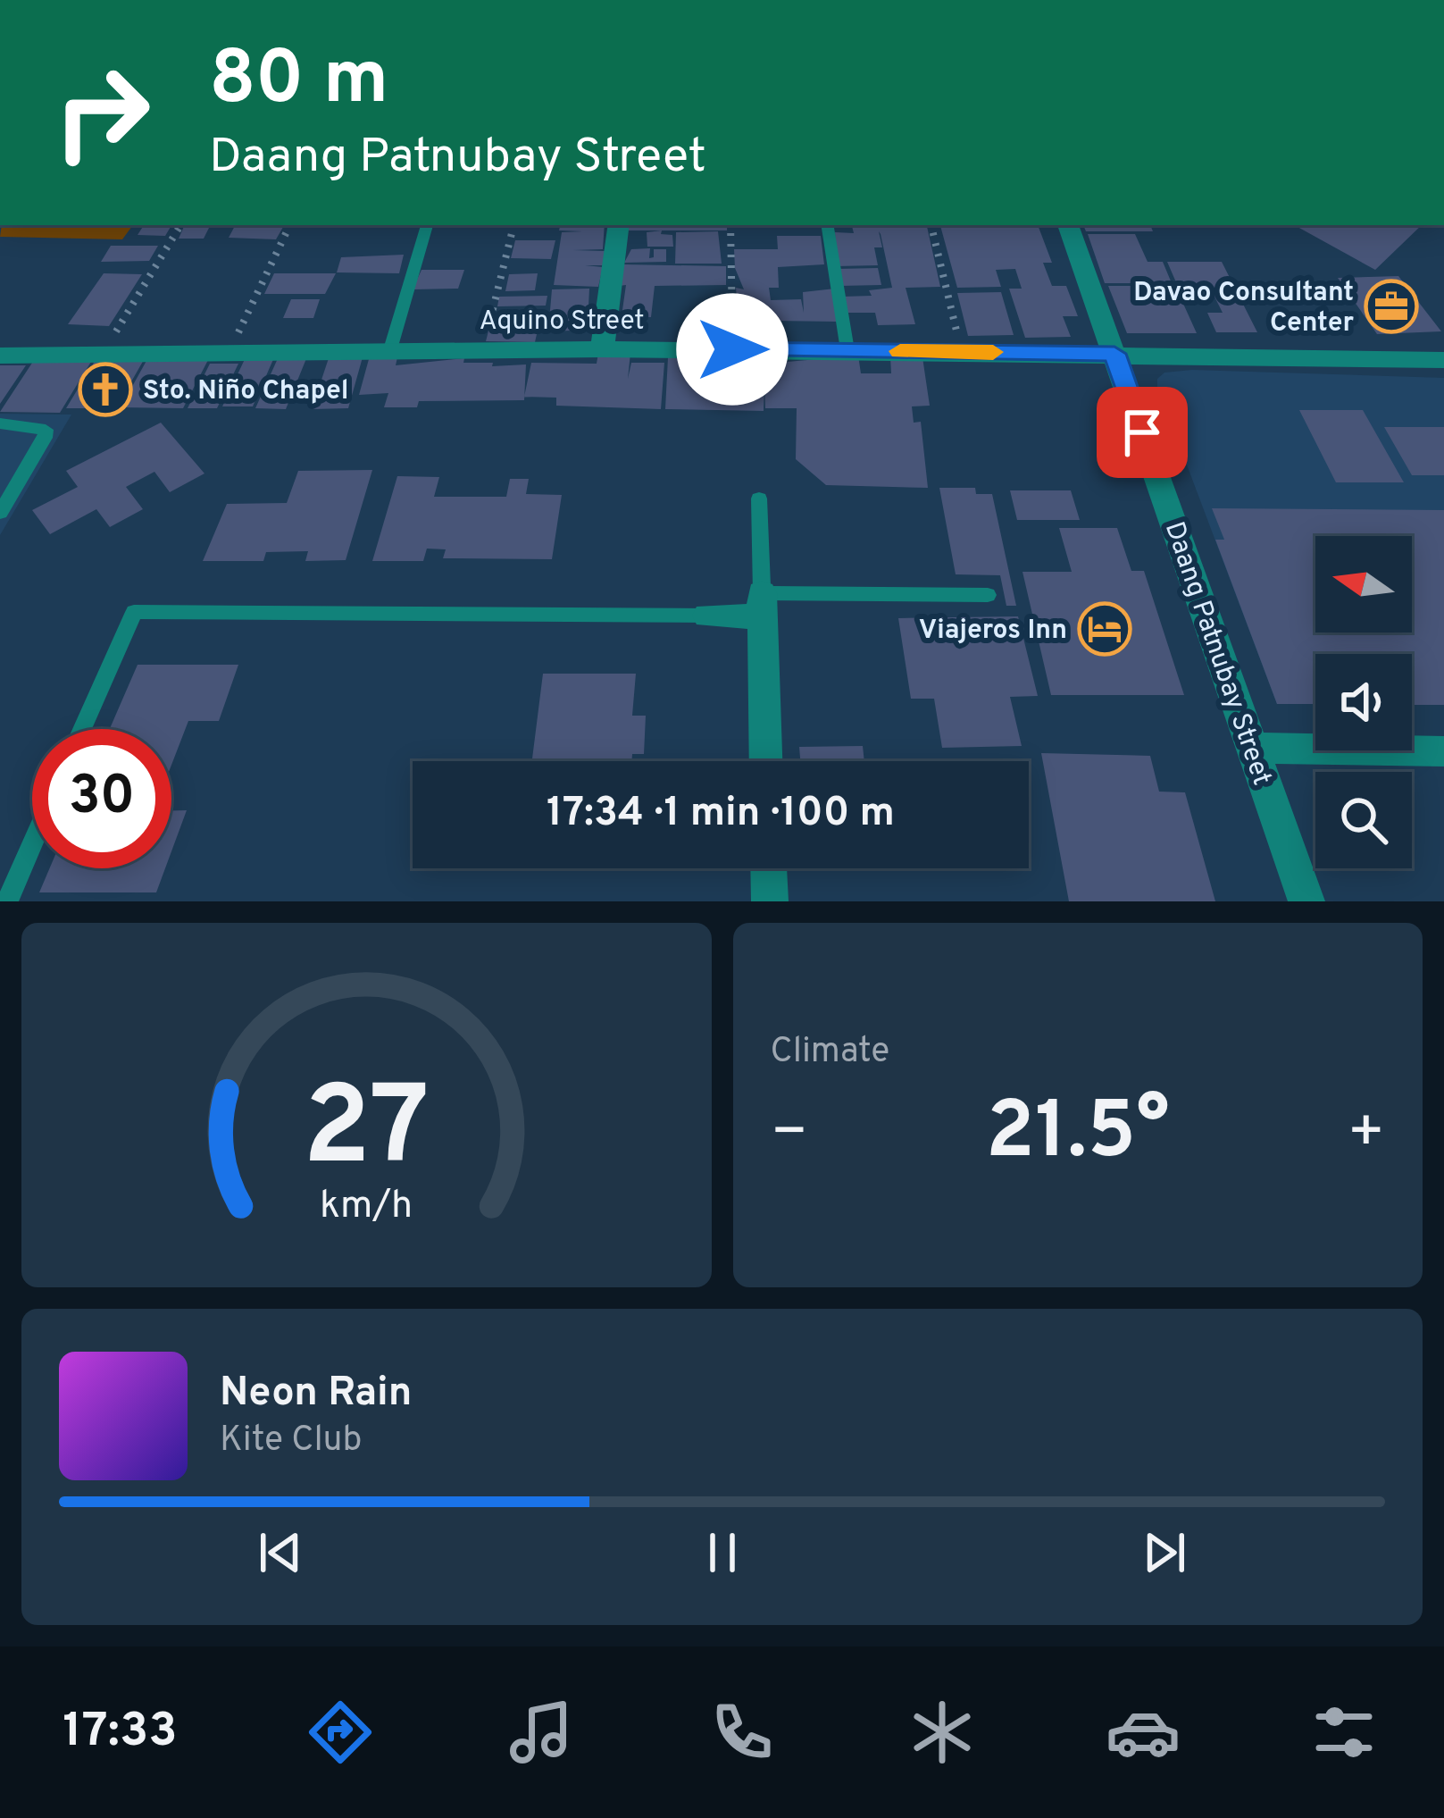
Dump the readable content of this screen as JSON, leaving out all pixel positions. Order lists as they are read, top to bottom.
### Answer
{
  "streets": {
    "street": ["Aquino Street", "Daang Patnubay Street"]
  },
  "crossings": [
    ["Aquino Street", "Daang Patnubay Street"]
  ],
  "places": {
    "office": ["Davao Consultant Center"],
    "church": ["Sto. Niño Chapel"],
    "hotel": ["Viajeros Inn"]
  },
  "north": "left",
  "page": {
    "turn": ["80 m", "Daang Patnubay Street"],
    "limit": "30",
    "trip": "17:34 · 1 min · 100 m",
    "tile": "Climate",
    "heat": ["−", "21.5°", "+"],
    "song": ["Neon Rain", "Kite Club"],
    "tabs": "17:33",
    "gauge": ["27", "km/h"]
  }
}
